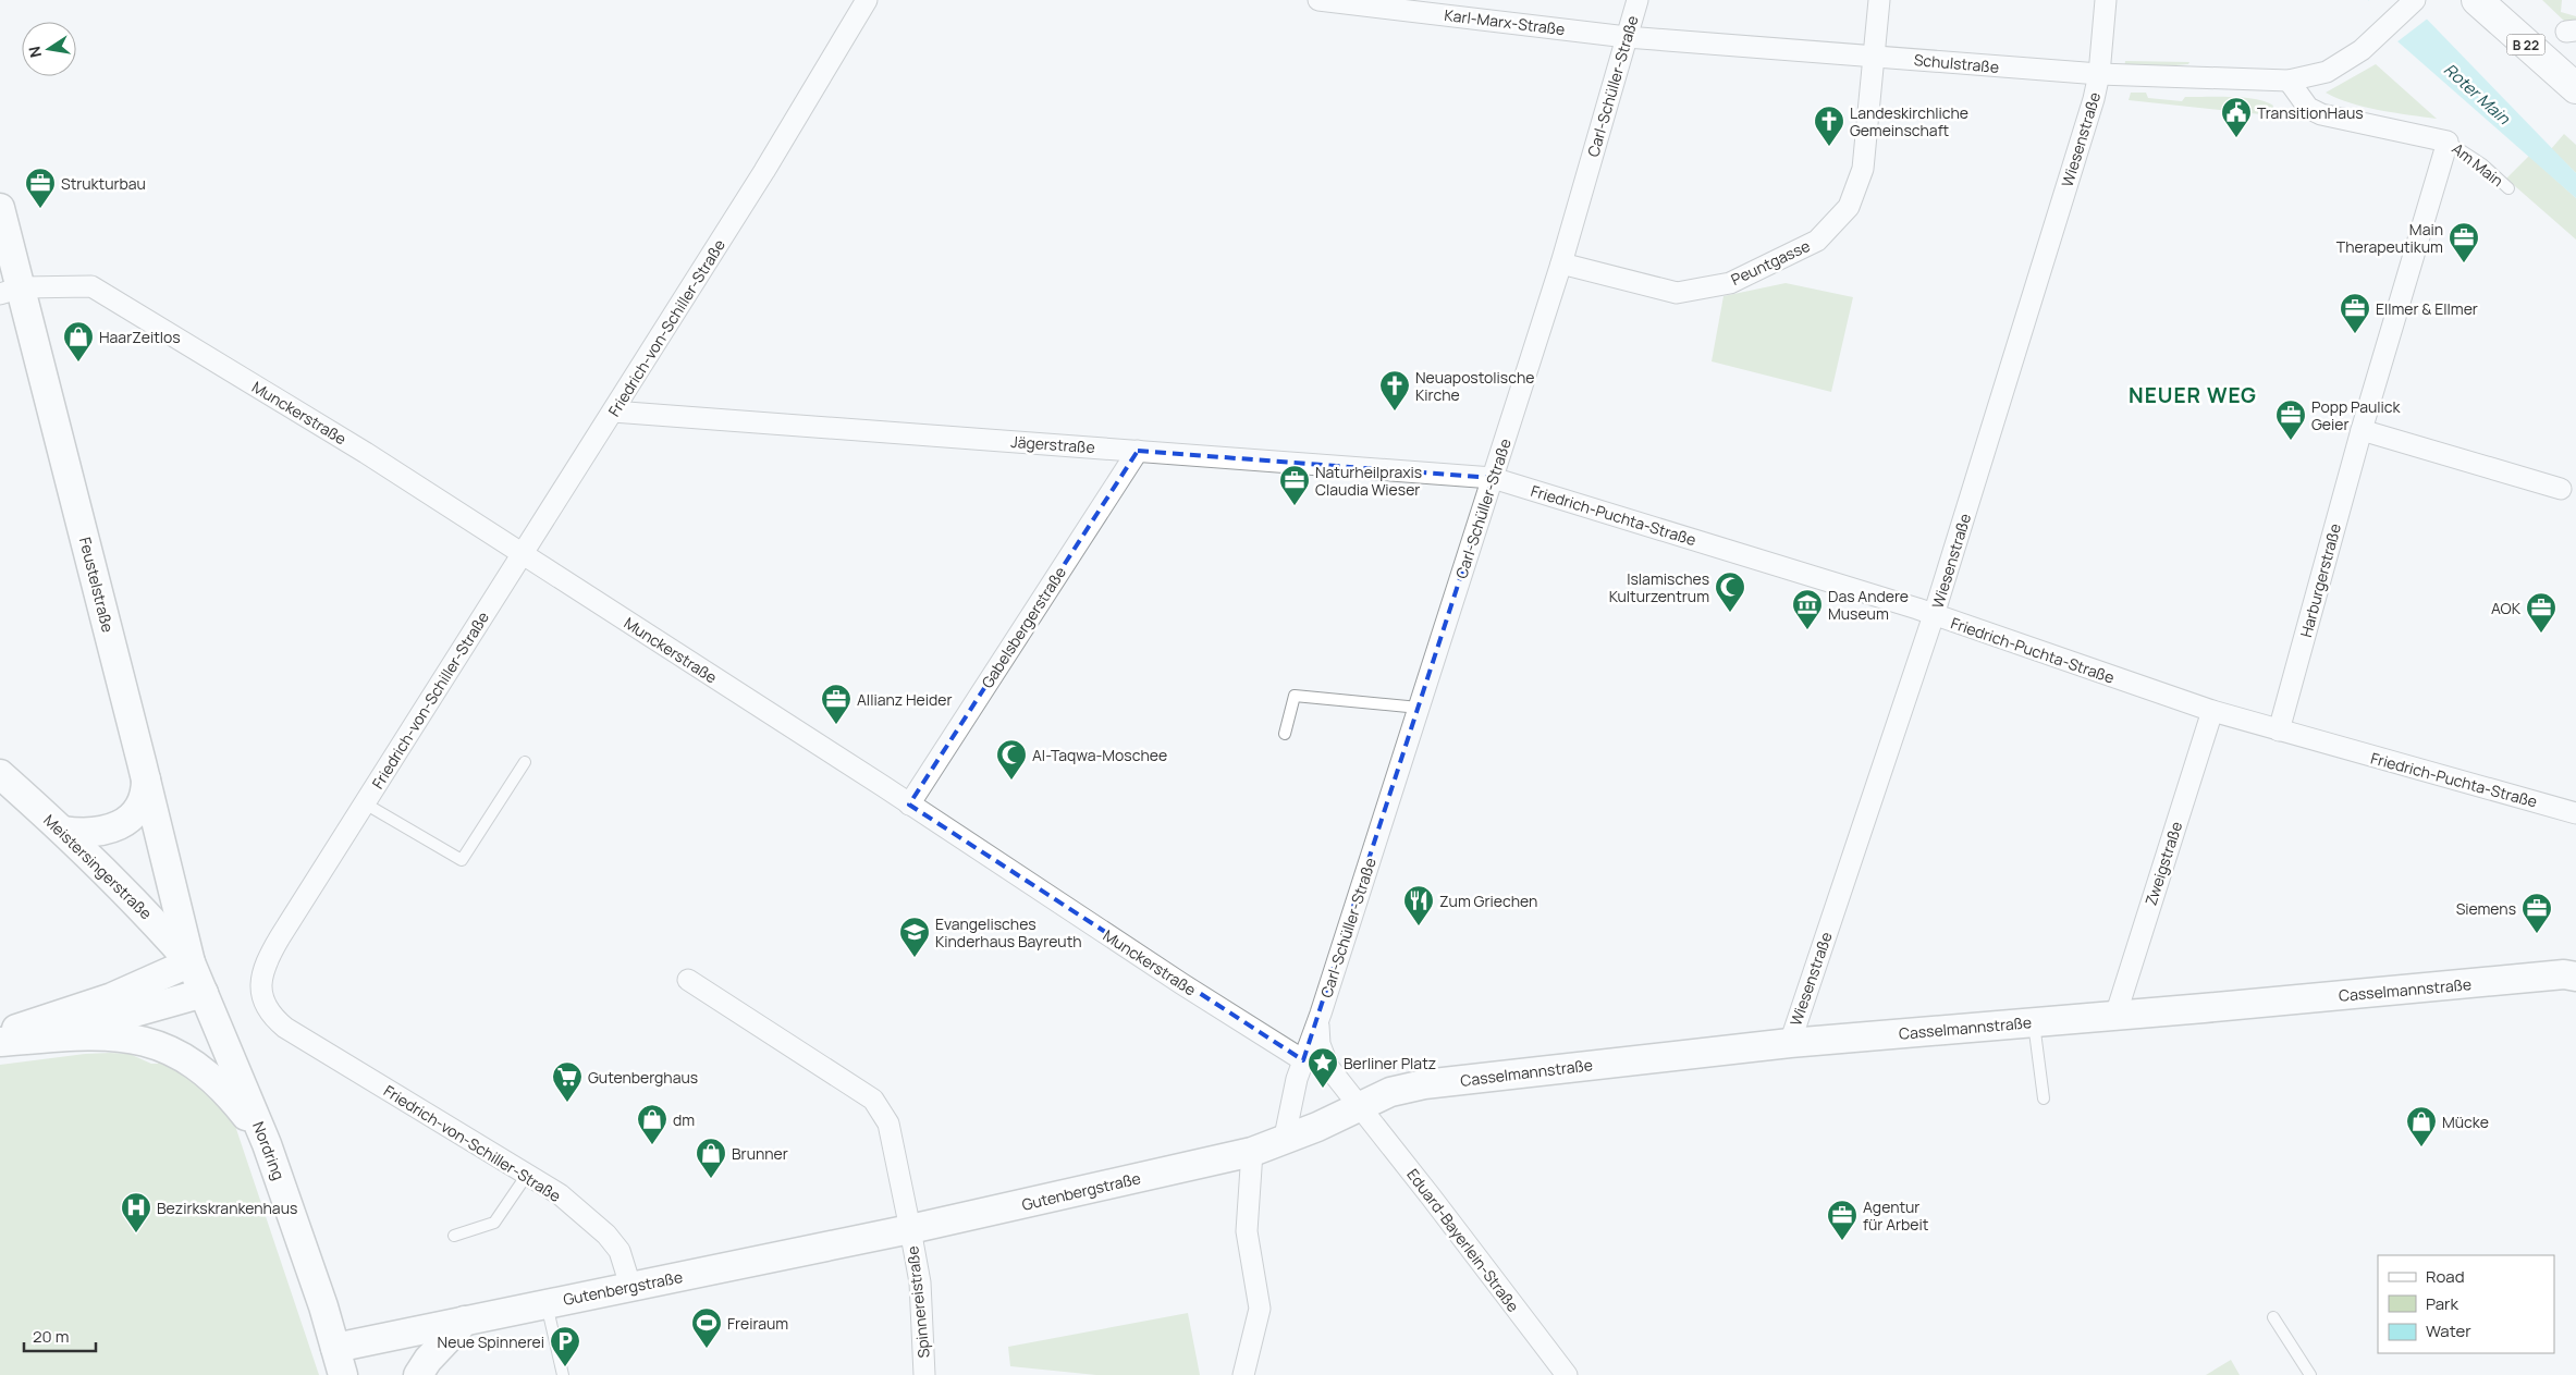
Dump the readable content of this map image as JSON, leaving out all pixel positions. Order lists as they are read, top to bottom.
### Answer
{
  "streets": {
    "main road": [
      "B 22",
      "Feustelstraße",
      "Meistersingerstraße",
      "Casselmannstraße",
      "Nordring",
      "Gutenbergstraße"
    ],
    "street": [
      "Karl-Marx-Straße",
      "Schulstraße",
      "Carl-Schüller-Straße",
      "Wiesenstraße",
      "Peuntgasse",
      "Friedrich-von-Schiller-Straße",
      "Munckerstraße",
      "Jägerstraße",
      "Friedrich-Puchta-Straße",
      "Harburgerstraße",
      "Gabelsbergerstraße",
      "Zweigstraße",
      "Eduard-Bayerlein-Straße",
      "Spinnereistraße"
    ],
    "lane": ["Am Main"]
  },
  "crossings": [
    ["Karl-Marx-Straße", "Schulstraße"],
    ["Karl-Marx-Straße", "Carl-Schüller-Straße"],
    ["Schulstraße", "Carl-Schüller-Straße"],
    ["Schulstraße", "Wiesenstraße"],
    ["Schulstraße", "Peuntgasse"],
    ["Carl-Schüller-Straße", "Peuntgasse"],
    ["Carl-Schüller-Straße", "Jägerstraße"],
    ["Carl-Schüller-Straße", "Friedrich-Puchta-Straße"],
    ["Wiesenstraße", "Friedrich-Puchta-Straße"],
    ["Wiesenstraße", "Casselmannstraße"],
    ["Am Main", "Harburgerstraße"],
    ["Friedrich-von-Schiller-Straße", "Munckerstraße"],
    ["Friedrich-von-Schiller-Straße", "Jägerstraße"],
    ["Friedrich-von-Schiller-Straße", "Gutenbergstraße"],
    ["Munckerstraße", "Feustelstraße"],
    ["Munckerstraße", "Gabelsbergerstraße"],
    ["Jägerstraße", "Friedrich-Puchta-Straße"],
    ["Jägerstraße", "Gabelsbergerstraße"],
    ["Friedrich-Puchta-Straße", "Harburgerstraße"],
    ["Friedrich-Puchta-Straße", "Zweigstraße"],
    ["Feustelstraße", "Meistersingerstraße"],
    ["Feustelstraße", "Nordring"],
    ["Zweigstraße", "Casselmannstraße"],
    ["Meistersingerstraße", "Nordring"],
    ["Casselmannstraße", "Eduard-Bayerlein-Straße"],
    ["Nordring", "Gutenbergstraße"],
    ["Gutenbergstraße", "Spinnereistraße"]
  ],
  "districts": ["NEUER WEG"],
  "water": ["Roter Main"],
  "places": {
    "public building": ["TransitionHaus"],
    "church": ["Landeskirchliche Gemeinschaft", "Neuapostolische Kirche"],
    "office": [
      "Strukturbau",
      "Main Therapeutikum",
      "Ellmer & Ellmer",
      "Popp Paulick Geier",
      "Naturheilpraxis Claudia Wieser",
      "AOK",
      "Allianz Heider",
      "Siemens",
      "Agentur für Arbeit"
    ],
    "shop": [
      "HaarZeitlos",
      "dm",
      "Mücke",
      "Brunner"
    ],
    "mosque": ["Islamisches Kulturzentrum", "Al-Taqwa-Moschee"],
    "museum": ["Das Andere Museum"],
    "restaurant": ["Zum Griechen"],
    "school or university": ["Evangelisches Kinderhaus Bayreuth"],
    "place": ["Berliner Platz"],
    "supermarket": ["Gutenberghaus"],
    "hospital": ["Bezirkskrankenhaus"],
    "sports": ["Freiraum"],
    "parking": ["Neue Spinnerei"]
  },
  "legend": ["Road", "Park", "Water"],
  "scale_bar": "20 m",
  "north": "left"
}
